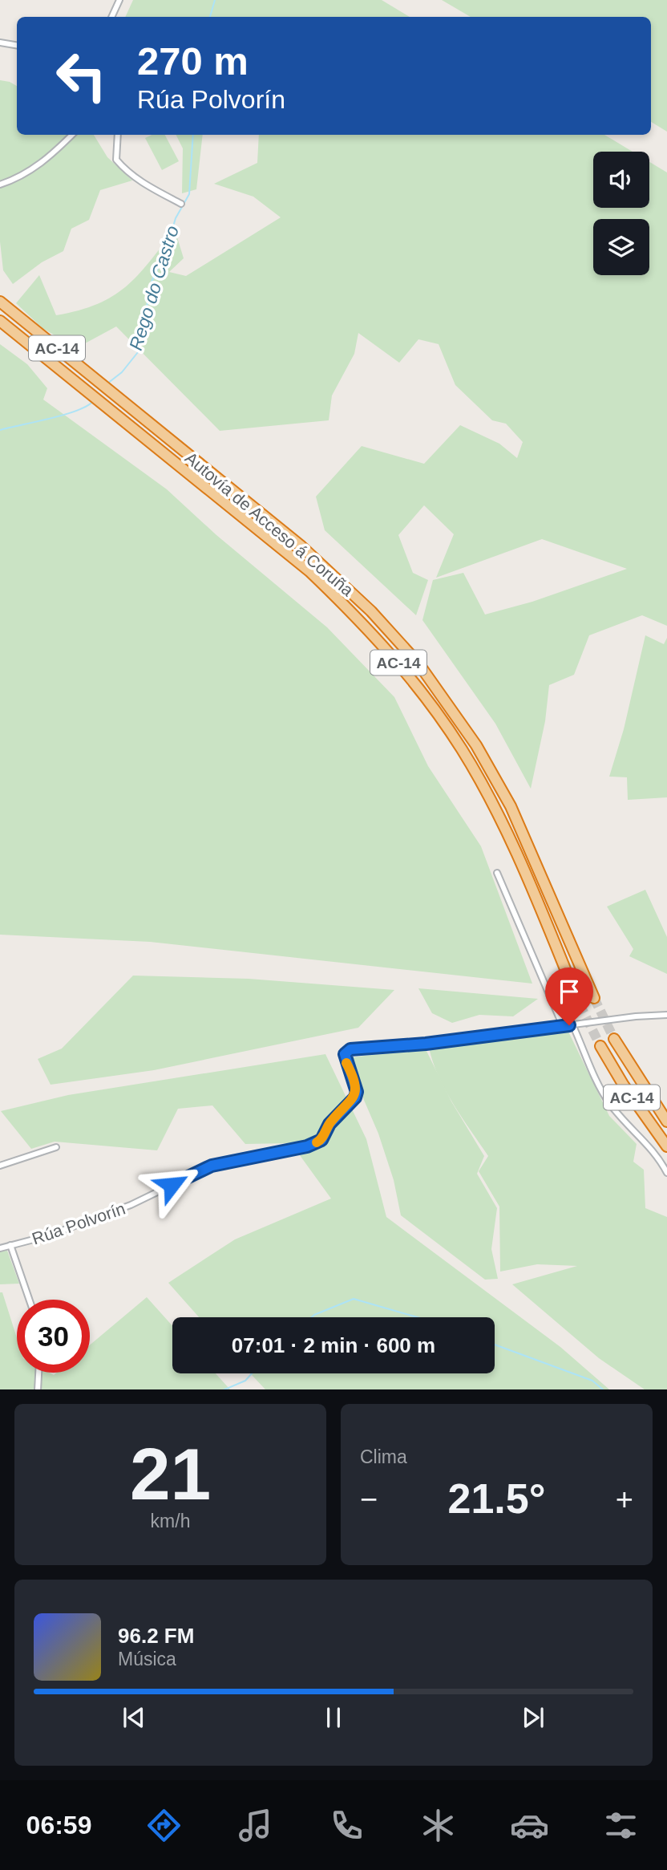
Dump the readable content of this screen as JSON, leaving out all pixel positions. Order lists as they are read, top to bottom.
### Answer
{
  "streets": {
    "highway": ["AC-14", "Autovía de Acceso á Coruña"],
    "street": ["Rúa Polvorín"]
  },
  "water": ["Rego do Castro"],
  "page": {
    "turn": ["270 m", "Rúa Polvorín"],
    "limit": "30",
    "trip": "07:01 · 2 min · 600 m",
    "tile": [
      ["21", "km/h"],
      "Clima"
    ],
    "heat": ["−", "21.5°", "+"],
    "song": ["96.2 FM", "Música"],
    "tabs": "06:59"
  }
}
